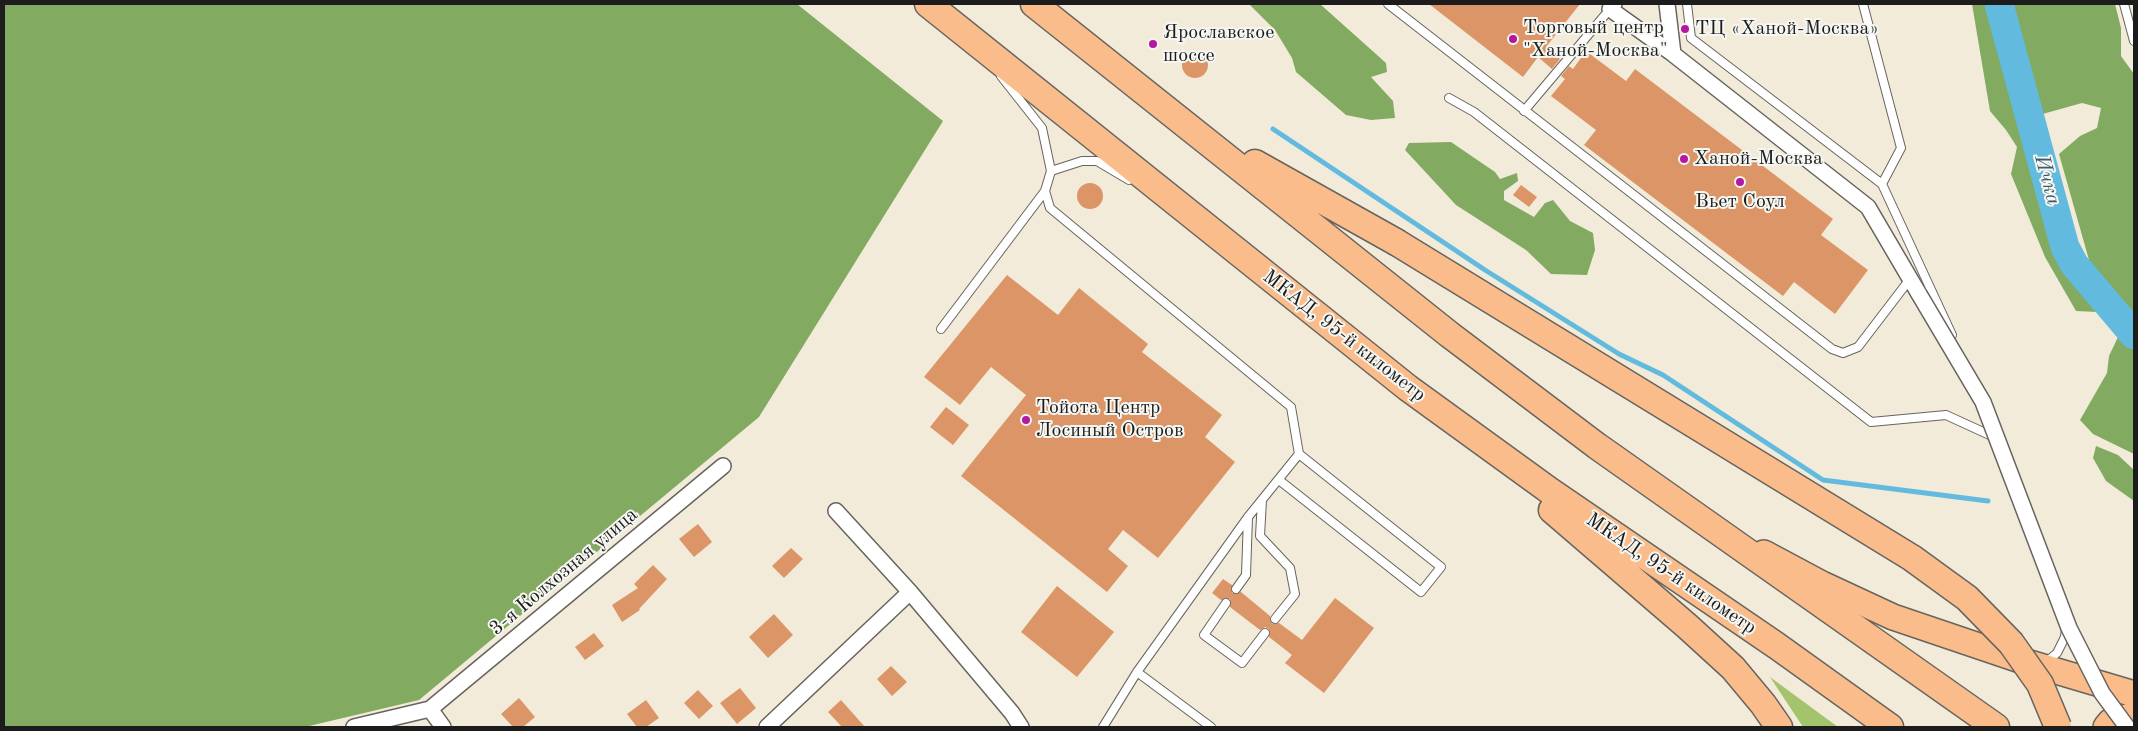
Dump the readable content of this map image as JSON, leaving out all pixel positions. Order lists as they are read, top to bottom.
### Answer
{
  "streets": {
    "highway": ["МКАД, 95-й километр"],
    "street": ["3-я Колхозная улица"]
  },
  "water": ["Ичка"],
  "places": [
    "ТЦ «Ханой-Москва»",
    "Торговый центр \"Ханой-Москва\"",
    "Ярославское шоссе",
    "Ханой-Москва",
    "Вьет Соул",
    "Тойота Центр Лосиный Остров"
  ]
}
